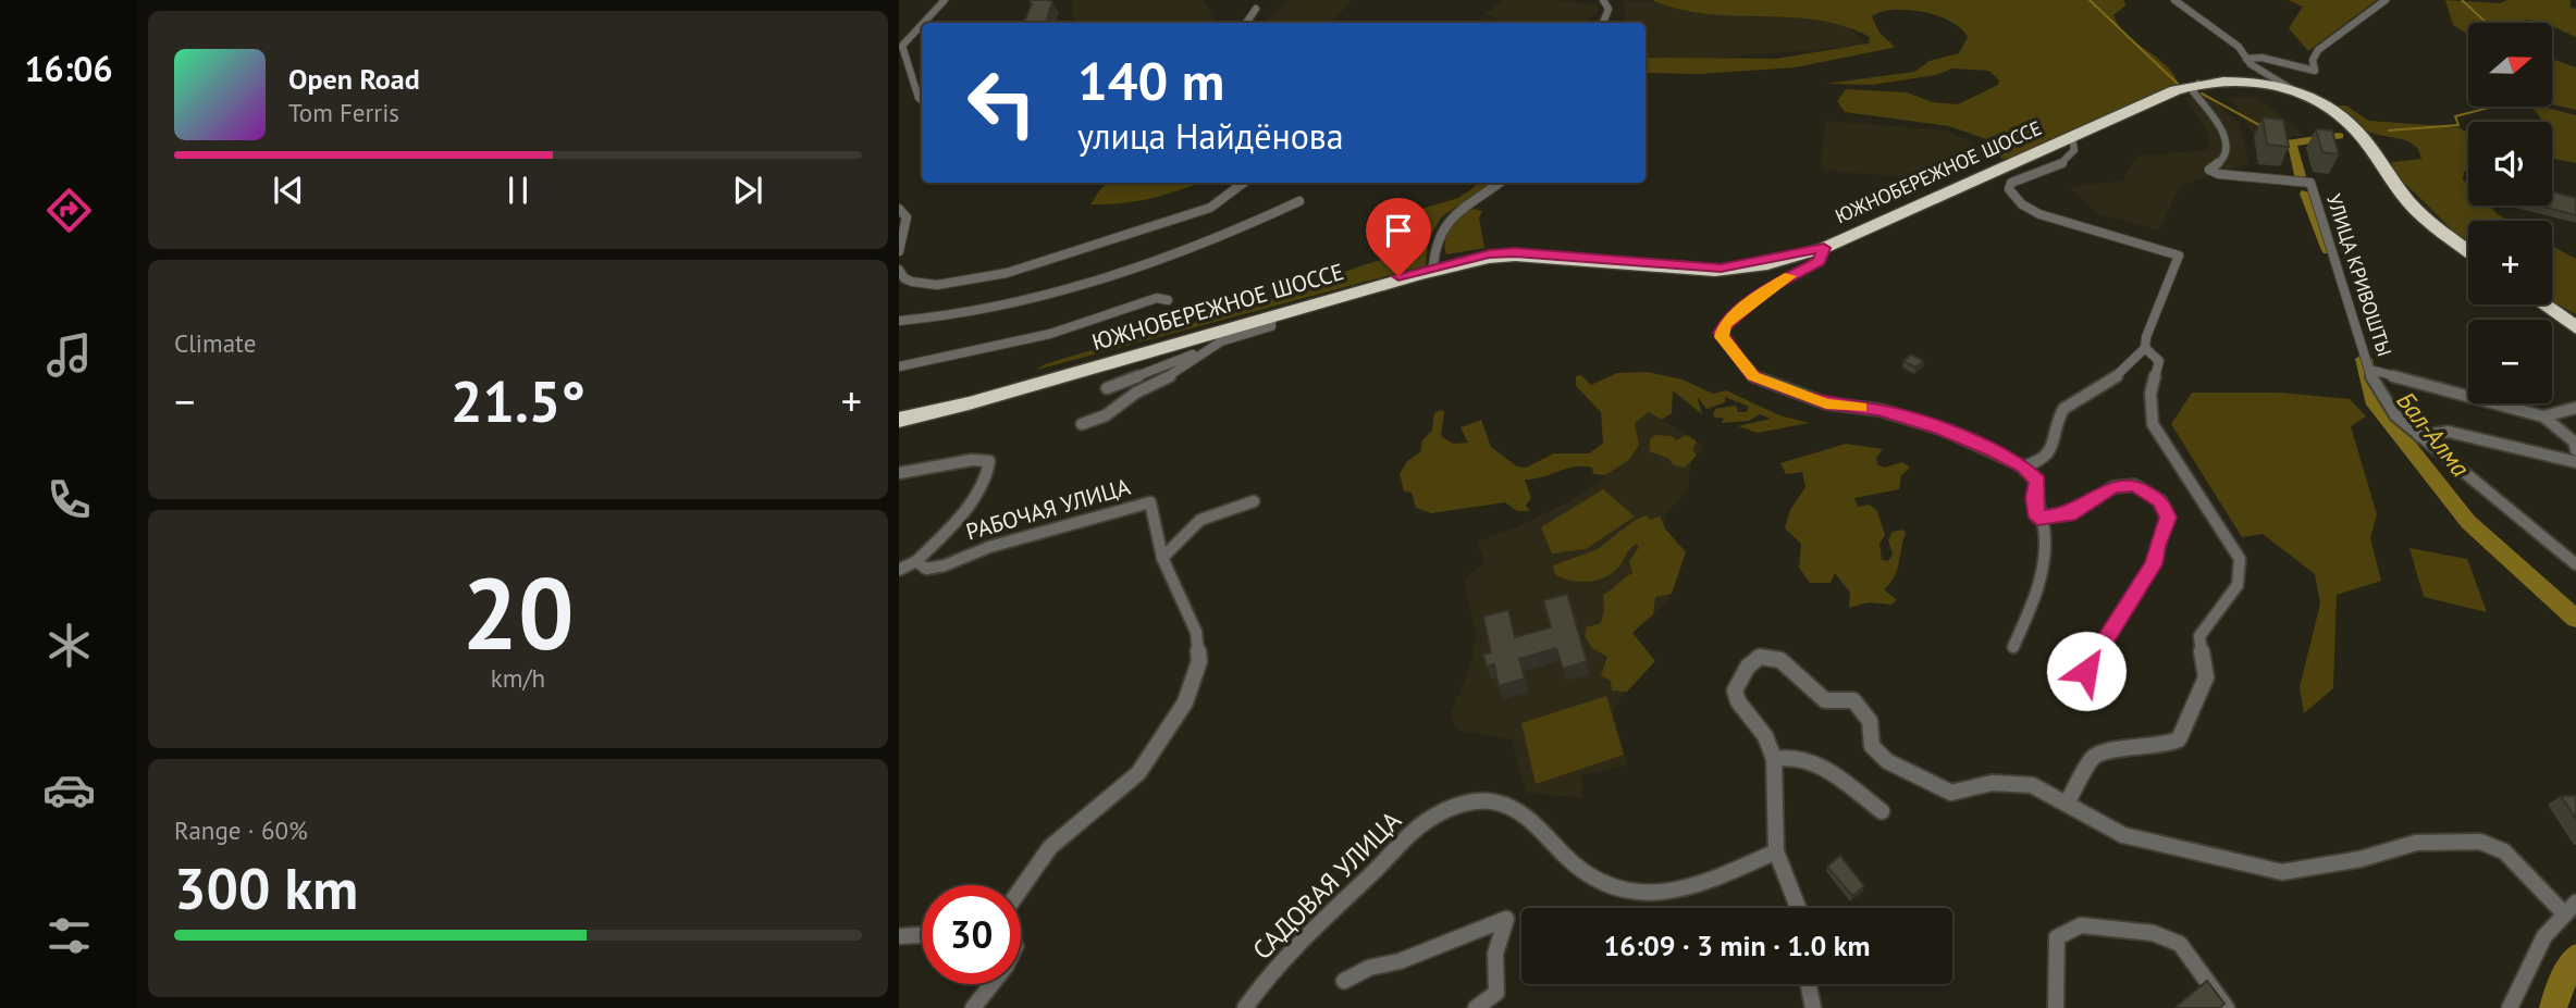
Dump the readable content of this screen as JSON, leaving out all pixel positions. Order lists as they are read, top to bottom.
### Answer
{
  "streets": {
    "highway": ["ЮЖНОБЕРЕЖНОЕ ШОССЕ"],
    "street": ["УЛИЦА КРИВОШТЫ", "РАБОЧАЯ УЛИЦА", "САДОВАЯ УЛИЦА"]
  },
  "crossings": [
    ["ЮЖНОБЕРЕЖНОЕ ШОССЕ", "УЛИЦА КРИВОШТЫ"]
  ],
  "water": ["Бал-Алма"],
  "north": "right",
  "page": {
    "tabs": "16:06",
    "map_buttons": ["+", "−"],
    "turn": ["140 m", "улица Найдёнова"],
    "song": ["Open Road", "Tom Ferris"],
    "tile": [
      "Climate",
      ["20", "km/h"],
      ["Range · 60%", "300 km"]
    ],
    "heat": ["−", "21.5°", "+"],
    "limit": "30",
    "trip": "16:09 · 3 min · 1.0 km"
  }
}
